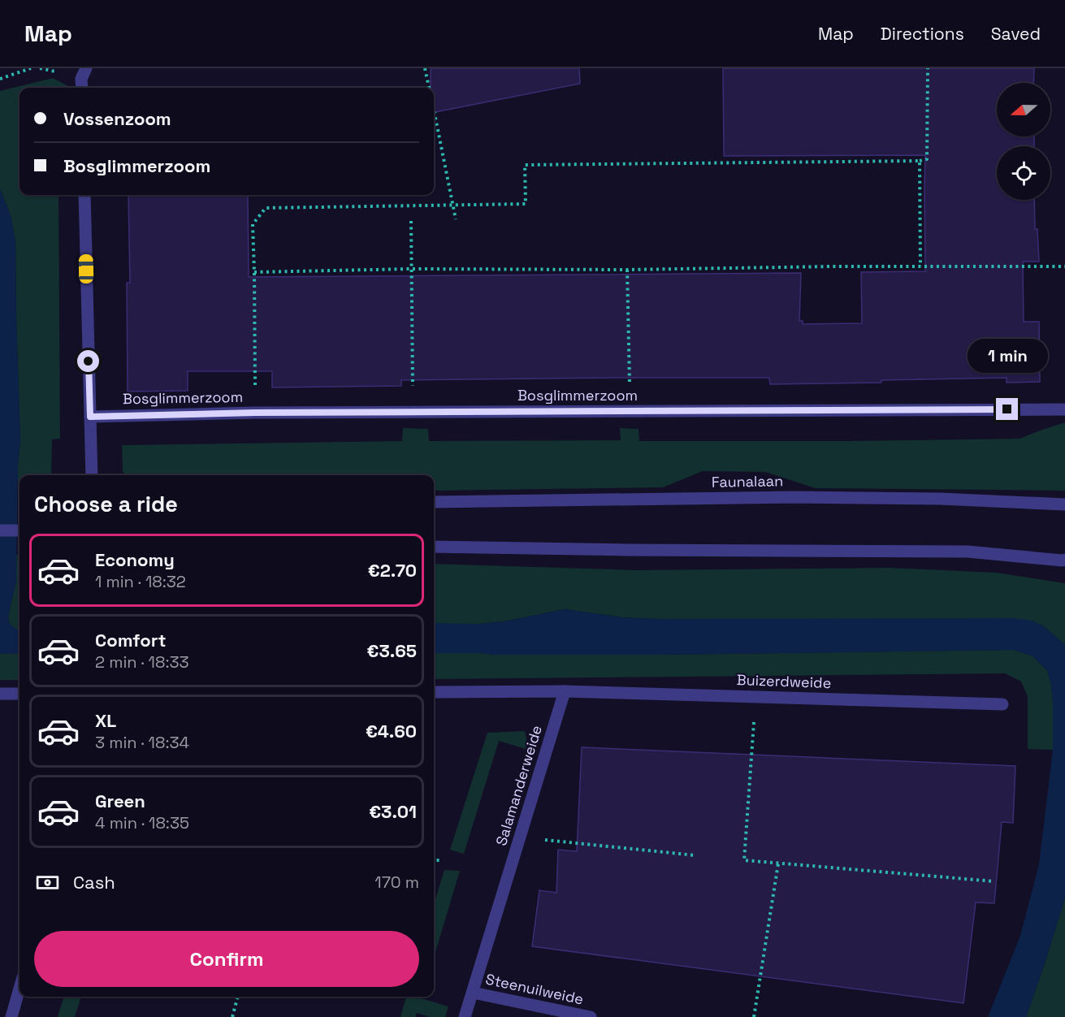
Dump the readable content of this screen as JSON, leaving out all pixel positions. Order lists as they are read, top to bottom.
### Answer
{
  "streets": {
    "street": [
      "Bosglimmerzoom",
      "Faunalaan",
      "Buizerdweide",
      "Salamanderweide",
      "Steenuilweide"
    ]
  },
  "crossings": [
    ["Buizerdweide", "Salamanderweide"],
    ["Salamanderweide", "Steenuilweide"]
  ],
  "north": "left",
  "page": {
    "header": "Map",
    "nav": ["Map", "Directions", "Saved"],
    "banner": ["Vossenzoom", "Bosglimmerzoom"],
    "bubble": "1 min",
    "heading": "Choose a ride",
    "list": [
      {
        "name": "Economy",
        "note": "1 min · 18:32",
        "value": "€2.70"
      },
      {
        "name": "Comfort",
        "note": "2 min · 18:33",
        "value": "€3.65"
      },
      {
        "name": "XL",
        "note": "3 min · 18:34",
        "value": "€4.60"
      },
      {
        "name": "Green",
        "note": "4 min · 18:35",
        "value": "€3.01"
      }
    ],
    "pay": ["Cash", "170 m"],
    "buttons": "Confirm"
  }
}
